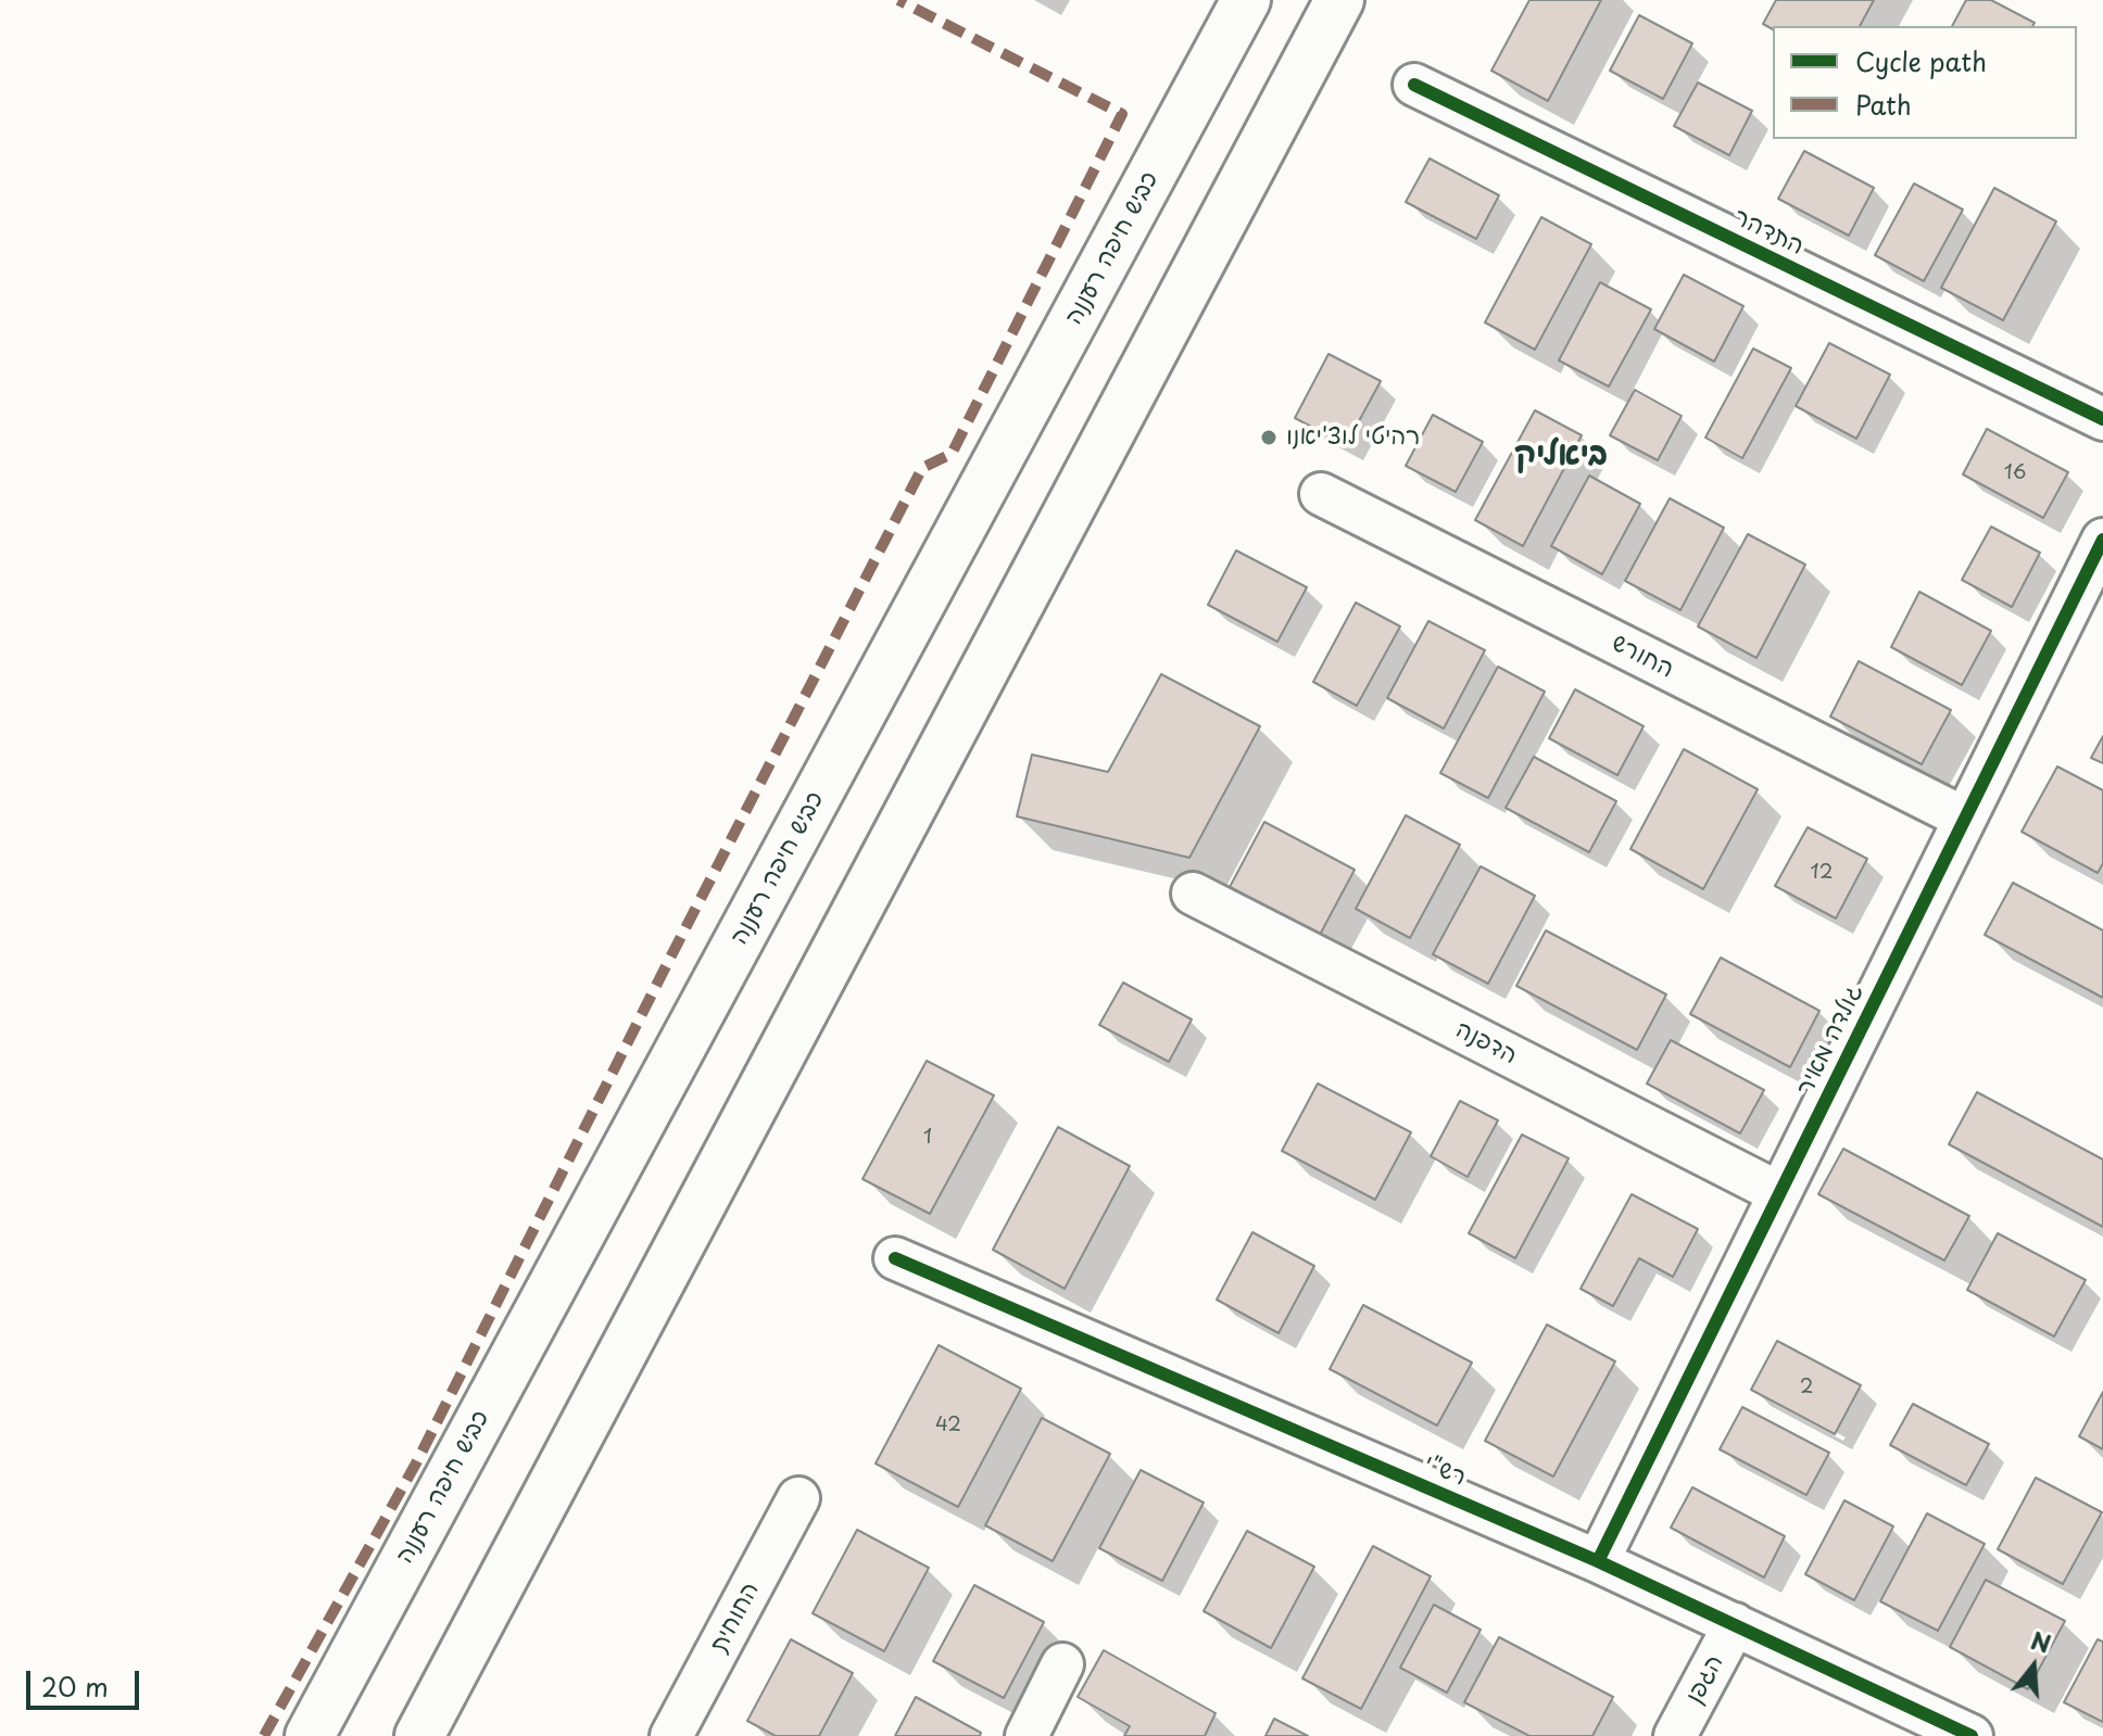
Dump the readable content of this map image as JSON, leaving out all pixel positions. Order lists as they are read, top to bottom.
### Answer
{
  "streets": {
    "highway": ["כביש חיפה רעננה"],
    "street": [
      "התדהר",
      "החורש",
      "גולדה מאיר",
      "הדפנה",
      "רש\"י",
      "החוחית",
      "הגפן"
    ]
  },
  "crossings": [
    ["החורש", "גולדה מאיר"],
    ["גולדה מאיר", "הדפנה"],
    ["גולדה מאיר", "רש\"י"],
    ["רש\"י", "הגפן"]
  ],
  "districts": ["ביאליק"],
  "places": ["רהיטי לוצ'יאנו"],
  "house_numbers": [
    "16",
    "12",
    "1",
    "2",
    "42"
  ],
  "legend": ["Cycle path", "Path"],
  "scale_bar": "20 m",
  "north": "top"
}
